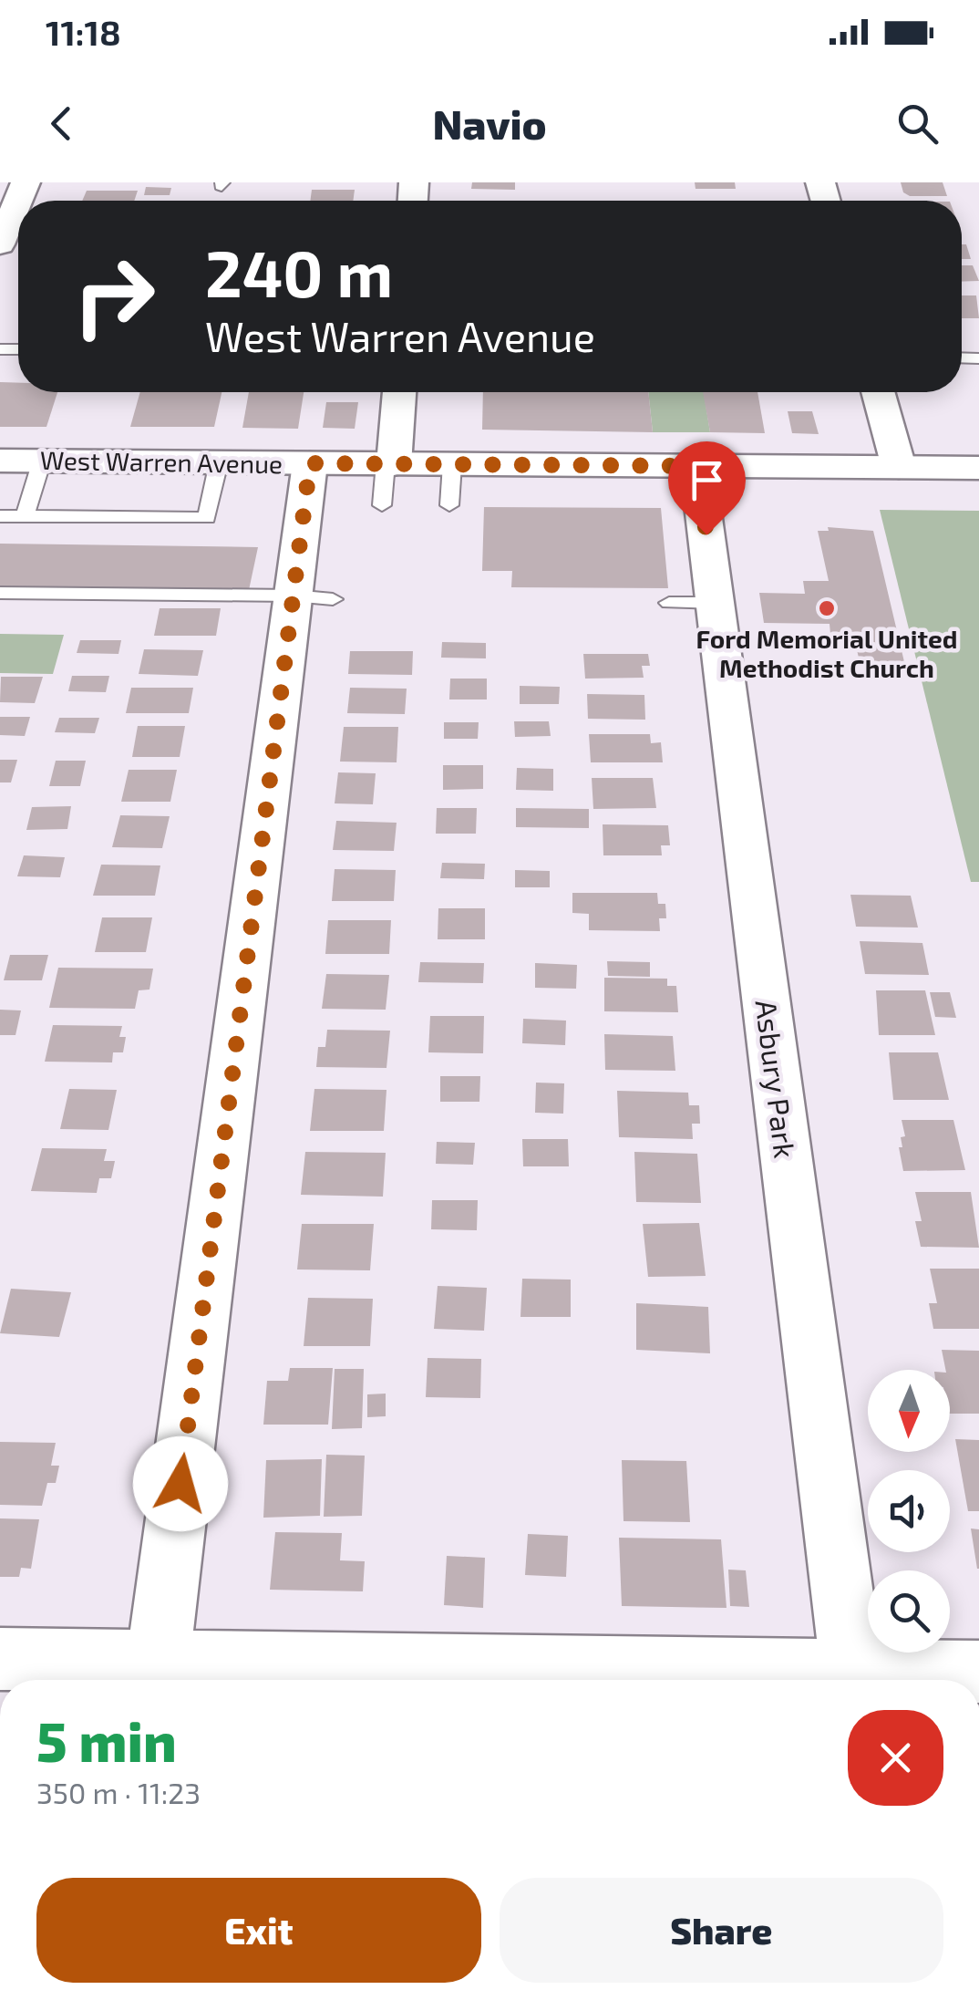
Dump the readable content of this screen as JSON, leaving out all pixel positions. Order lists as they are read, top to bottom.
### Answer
{
  "streets": {
    "street": ["West Warren Avenue", "Asbury Park"]
  },
  "crossings": [
    ["West Warren Avenue", "Asbury Park"]
  ],
  "places": ["Ford Memorial United Methodist Church"],
  "north": "bottom",
  "page": {
    "status": "11:18",
    "header": "Navio",
    "turn": ["240 m", "West Warren Avenue"],
    "heading": ["5 min", "350 m · 11:23"],
    "buttons": ["Exit", "Share"]
  }
}
